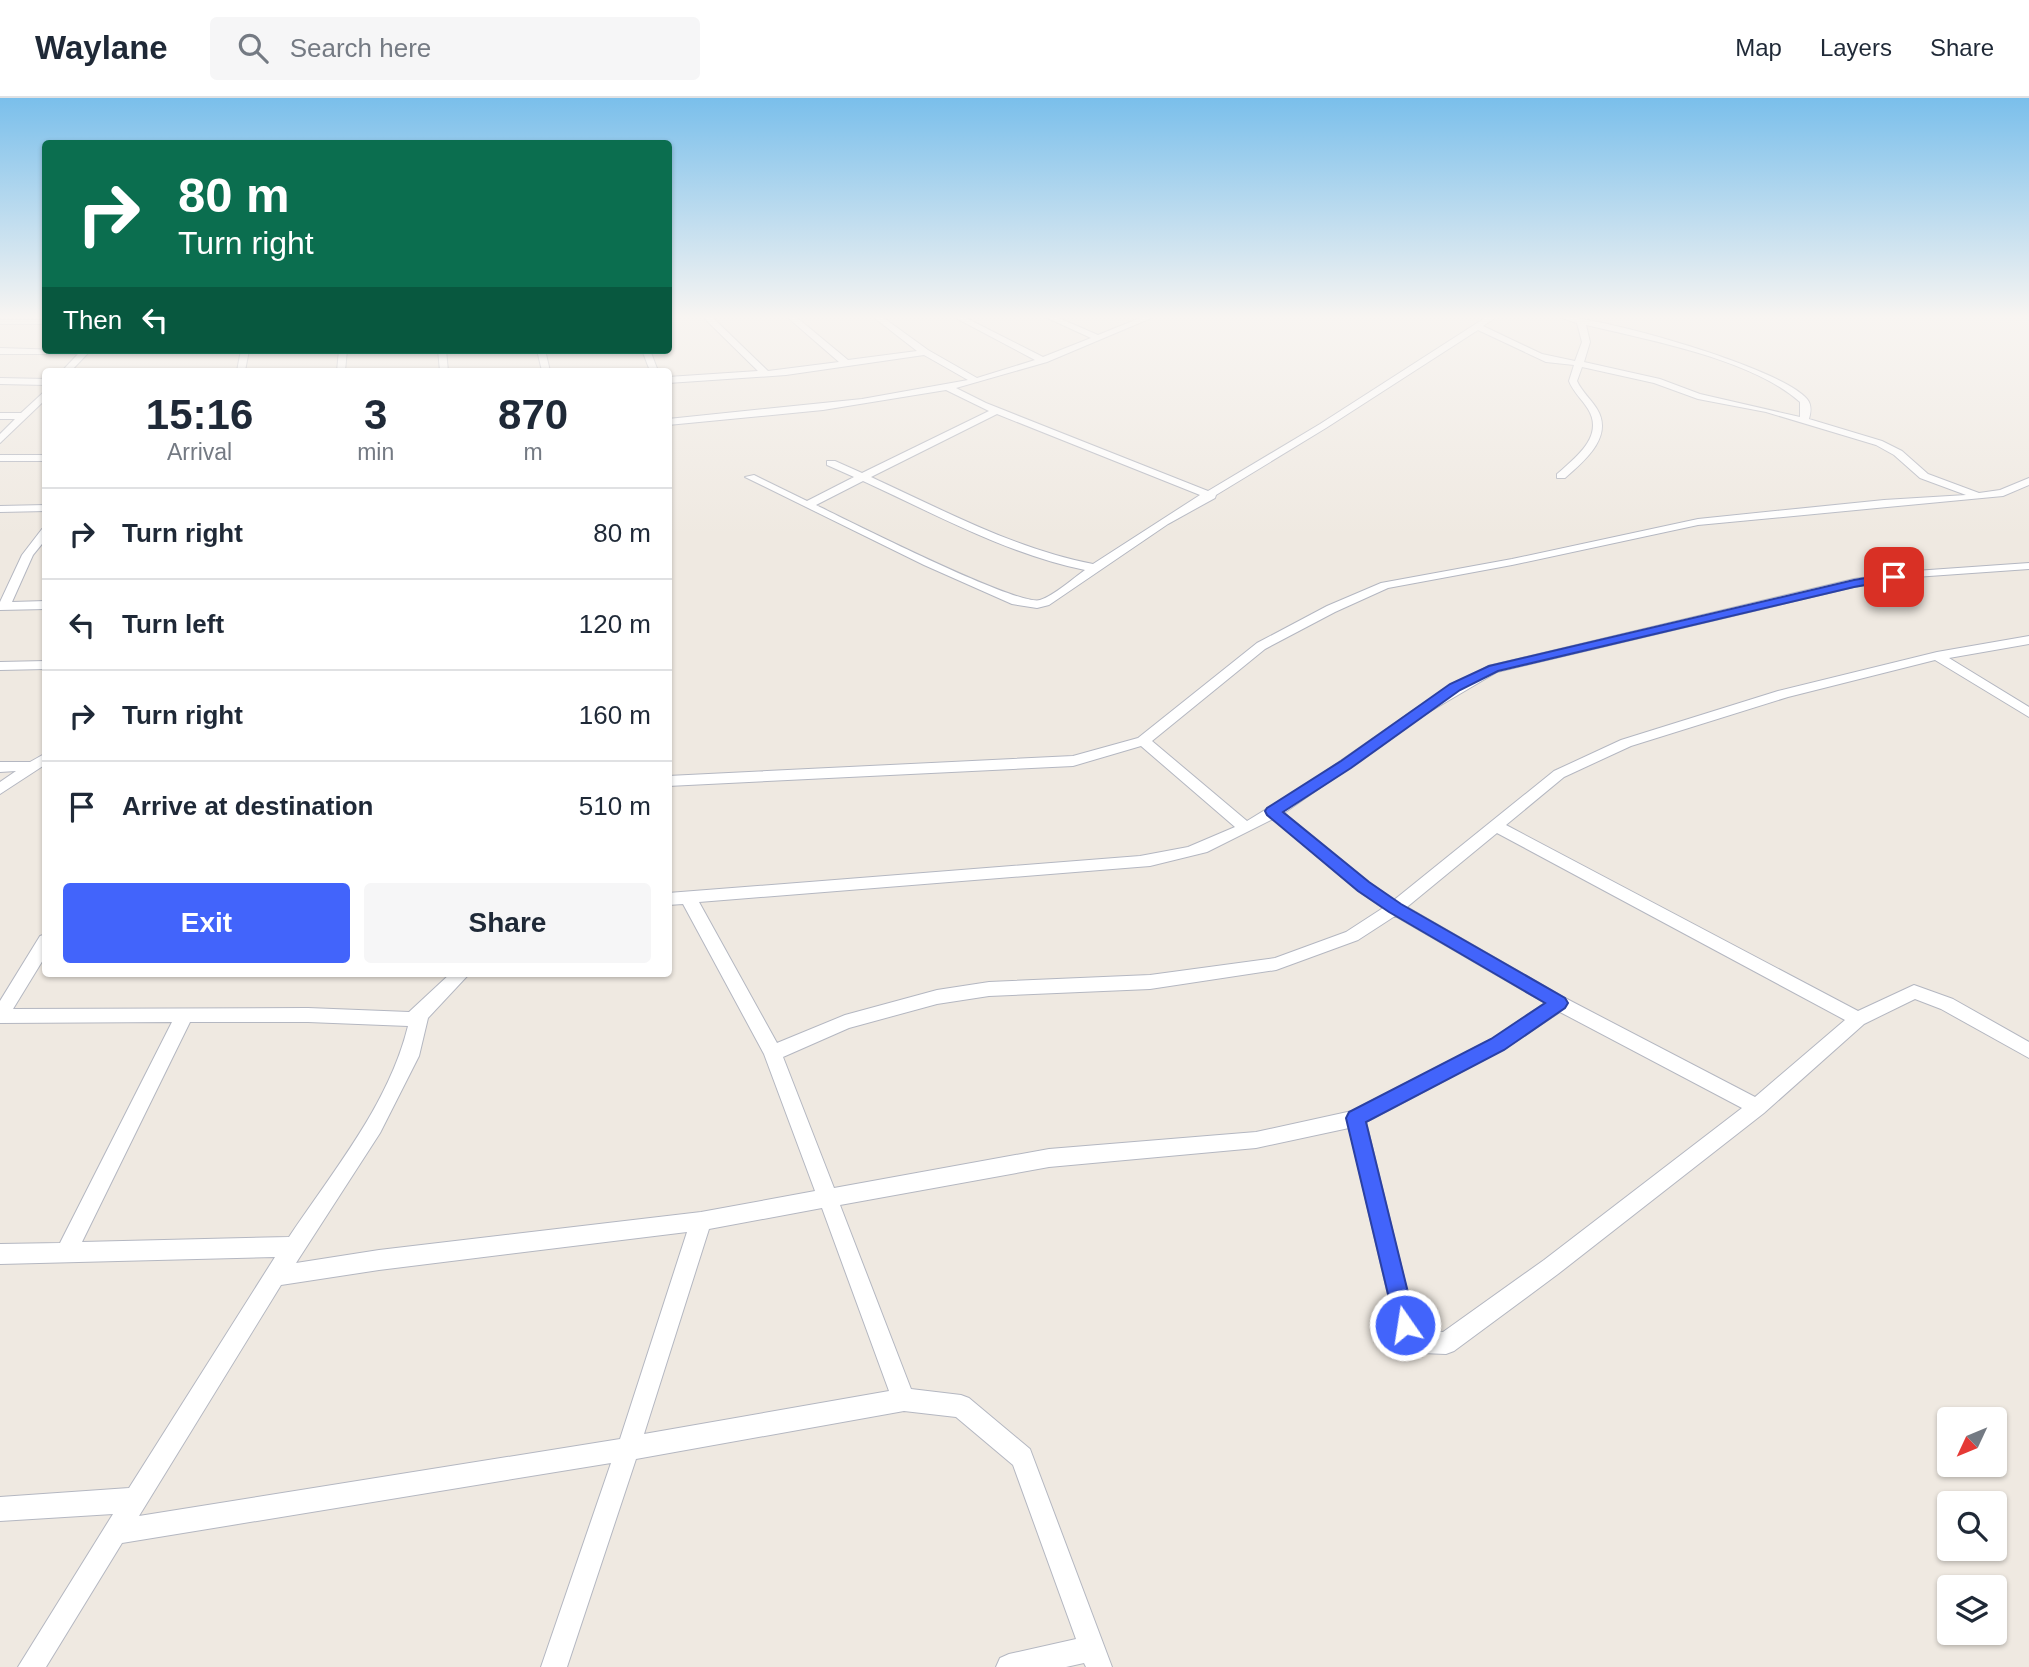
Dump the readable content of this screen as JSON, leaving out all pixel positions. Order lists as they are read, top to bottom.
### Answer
{
  "north": "bottom left",
  "page": {
    "header": "Waylane",
    "search": "Search here",
    "nav": ["Map", "Layers", "Share"],
    "turn": ["80 m", "Turn right"],
    "then": "Then",
    "eta": [
      "15:16",
      "Arrival",
      "3",
      "min",
      "870",
      "m"
    ],
    "list": [
      {
        "name": "Turn right",
        "value": "80 m"
      },
      {
        "name": "Turn left",
        "value": "120 m"
      },
      {
        "name": "Turn right",
        "value": "160 m"
      },
      {
        "name": "Arrive at destination",
        "value": "510 m"
      }
    ],
    "buttons": ["Exit", "Share"]
  }
}
